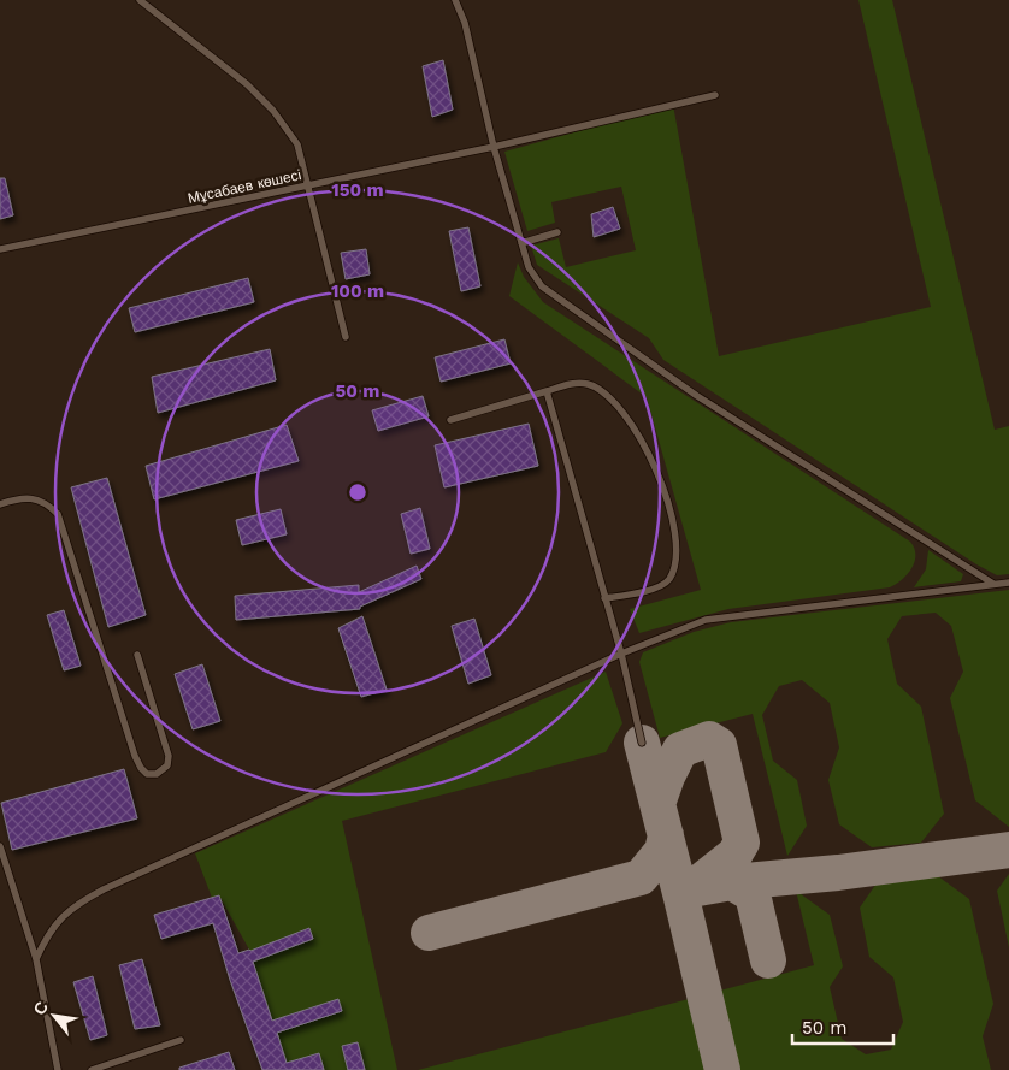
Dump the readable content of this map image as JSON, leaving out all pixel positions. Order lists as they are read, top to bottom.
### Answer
{
  "streets": {
    "lane": ["Мұсабаев көшесі"]
  },
  "scale_bar": "50 m",
  "north": "top left",
  "rings": ["150 m", "100 m", "50 m"]
}
